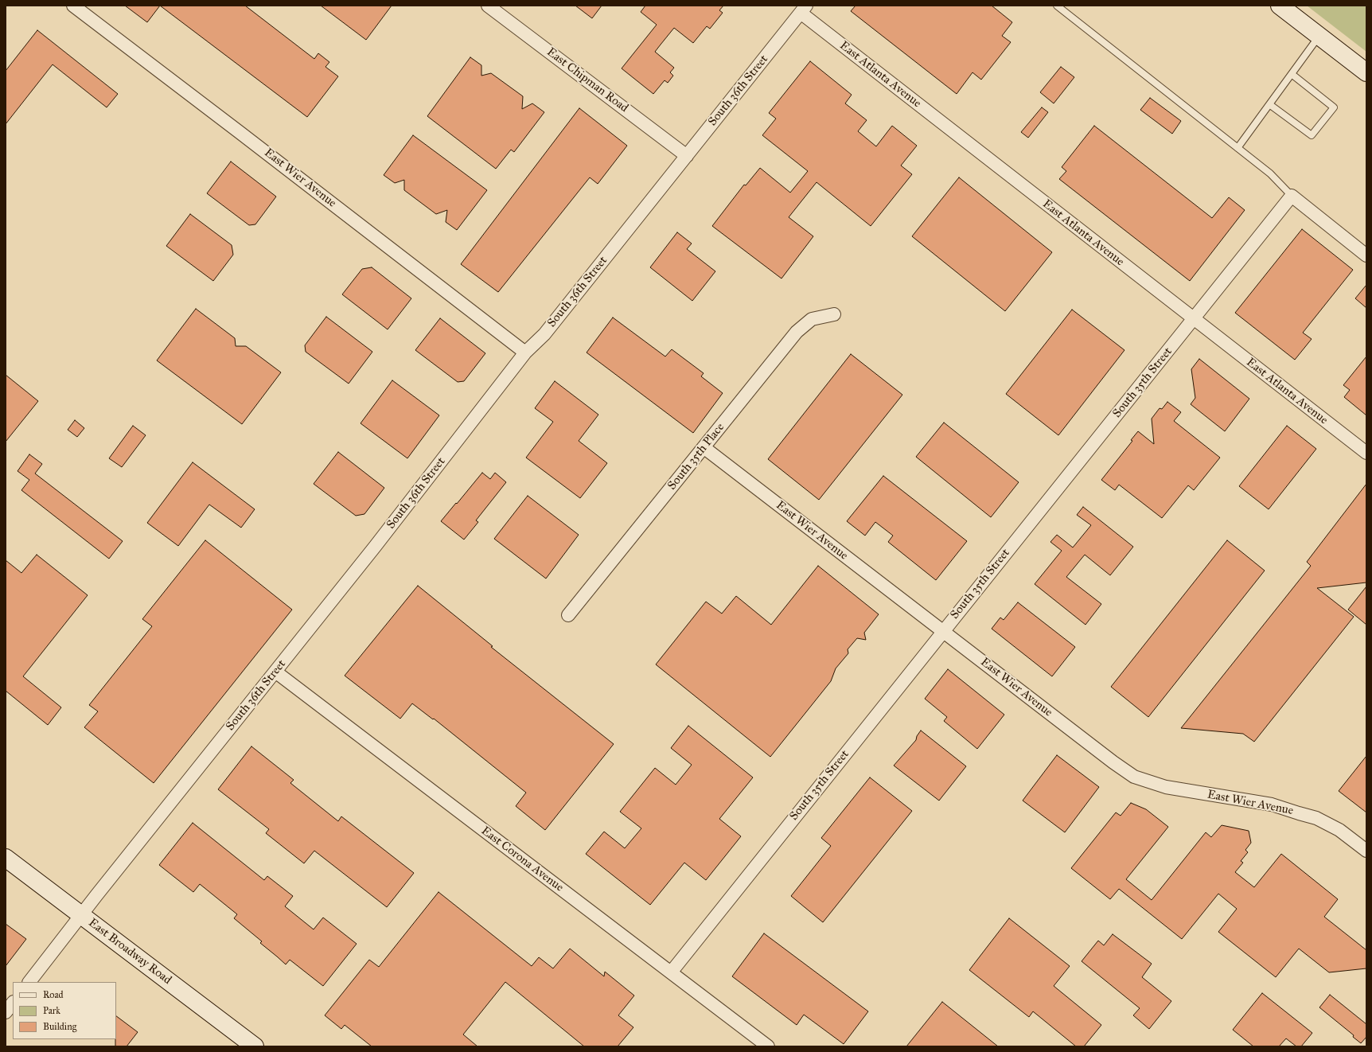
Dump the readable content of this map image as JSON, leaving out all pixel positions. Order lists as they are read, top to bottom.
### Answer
{
  "streets": {
    "main road": ["East Broadway Road"],
    "street": [
      "East Atlanta Avenue",
      "East Chipman Road",
      "South 36th Street",
      "East Wier Avenue",
      "South 35th Street",
      "South 35th Place",
      "East Corona Avenue"
    ]
  },
  "crossings": [
    ["East Atlanta Avenue", "South 36th Street"],
    ["East Atlanta Avenue", "South 35th Street"],
    ["East Chipman Road", "South 36th Street"],
    ["South 36th Street", "East Wier Avenue"],
    ["South 36th Street", "East Corona Avenue"],
    ["South 36th Street", "East Broadway Road"],
    ["East Wier Avenue", "South 35th Street"],
    ["East Wier Avenue", "South 35th Place"],
    ["South 35th Street", "East Corona Avenue"]
  ],
  "legend": ["Road", "Park", "Building"]
}
